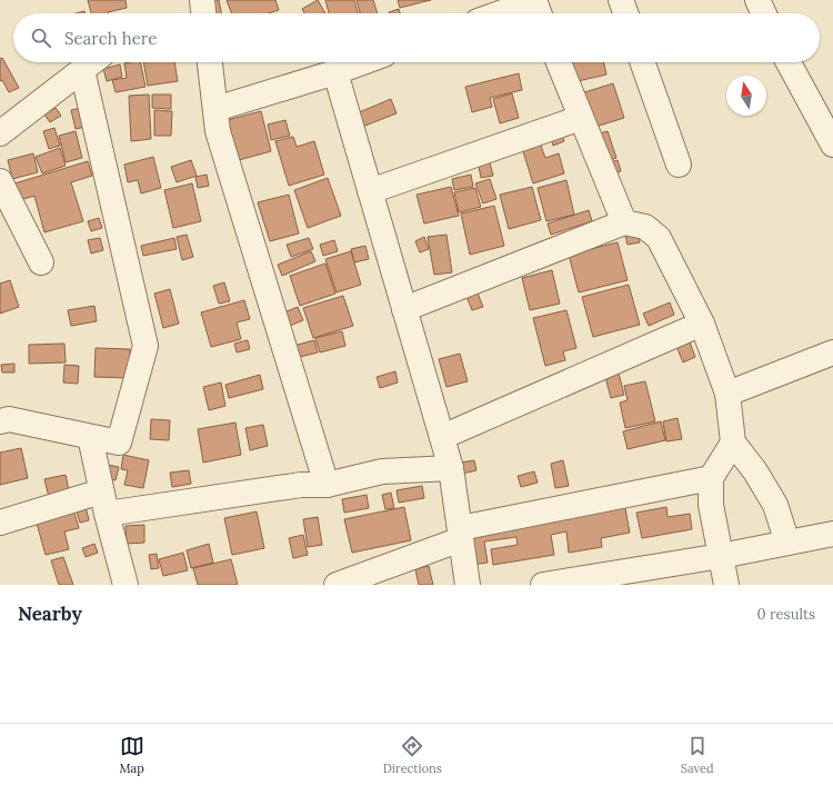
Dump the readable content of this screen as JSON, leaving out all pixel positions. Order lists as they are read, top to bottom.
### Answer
{
  "north": "top",
  "page": {
    "search": "Search here",
    "heading": ["Nearby", "0 results"],
    "nav": ["Map", "Directions", "Saved"]
  }
}
